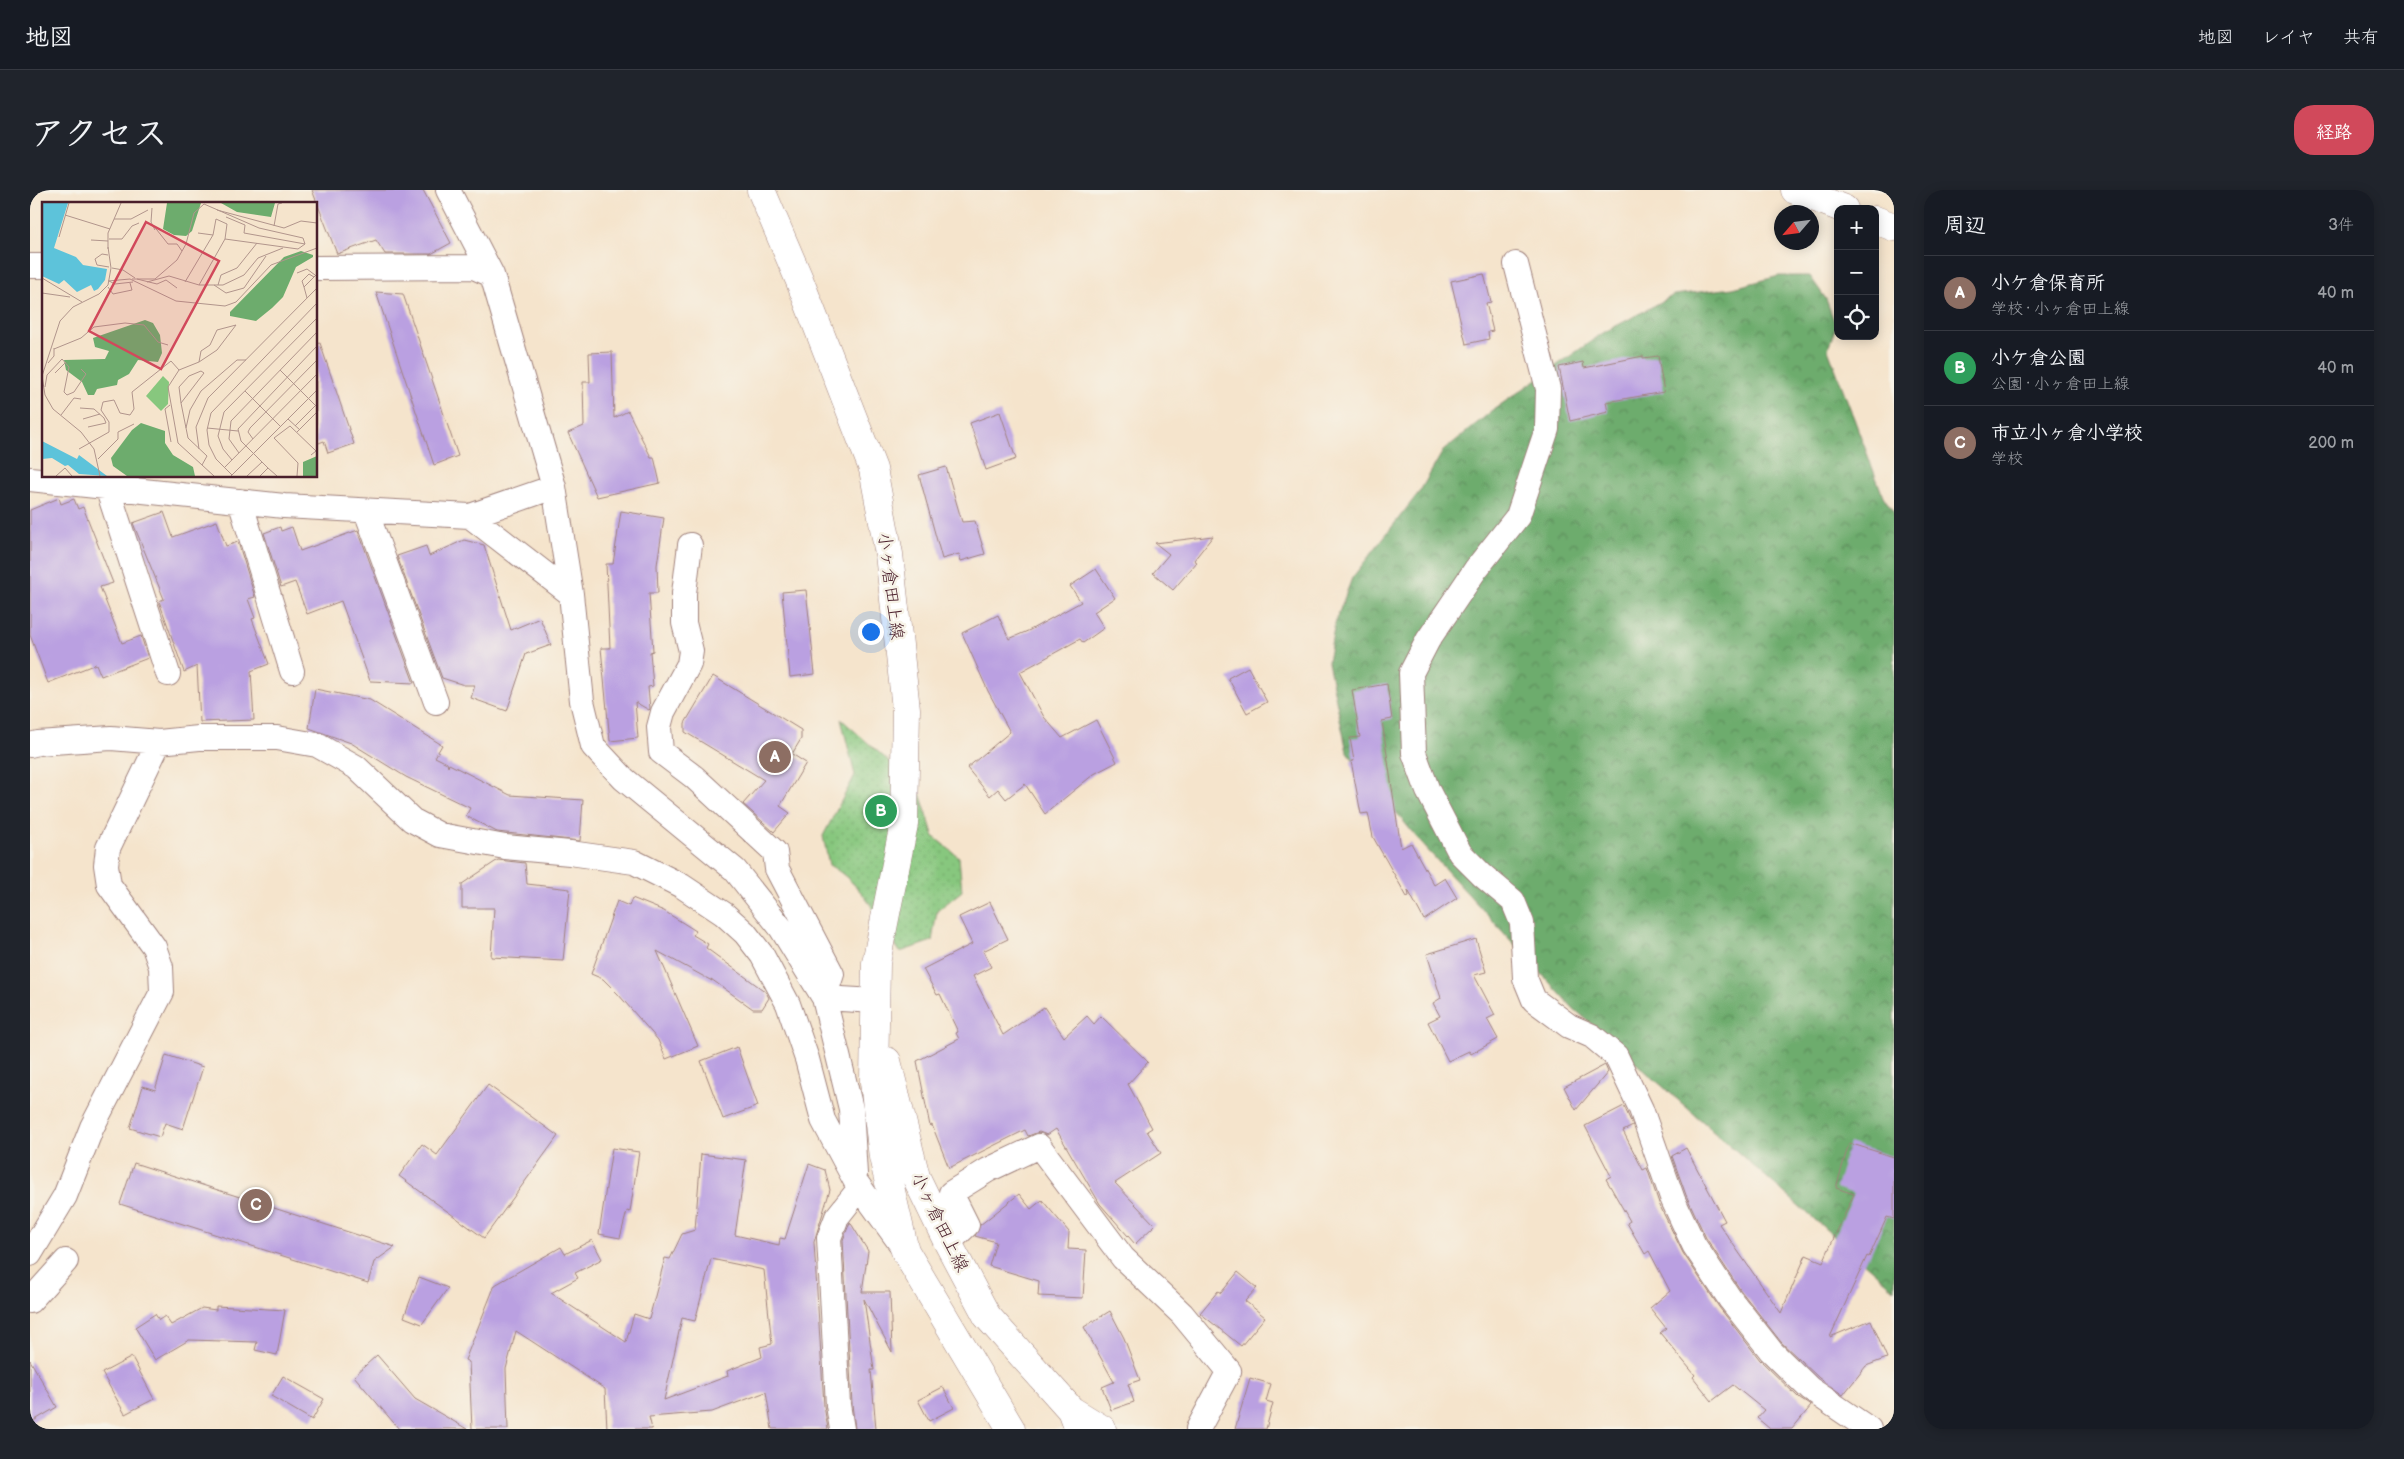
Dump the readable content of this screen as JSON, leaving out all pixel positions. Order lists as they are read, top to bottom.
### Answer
{
  "streets": {
    "main road": ["小ヶ倉田上線"]
  },
  "north": "bottom left",
  "page": {
    "header": "地図",
    "nav": ["地図", "レイヤ", "共有"],
    "title": "アクセス",
    "buttons": "経路",
    "heading": ["周辺", "3件"],
    "map_buttons": ["+", "−"],
    "list": [
      {
        "mark": "A",
        "name": "小ケ倉保育所",
        "note": "学校 · 小ヶ倉田上線",
        "value": "40 m"
      },
      {
        "mark": "B",
        "name": "小ケ倉公園",
        "note": "公園 · 小ヶ倉田上線",
        "value": "40 m"
      },
      {
        "mark": "C",
        "name": "市立小ヶ倉小学校",
        "note": "学校",
        "value": "200 m"
      }
    ],
    "pins": ["A", "B", "C"]
  }
}
